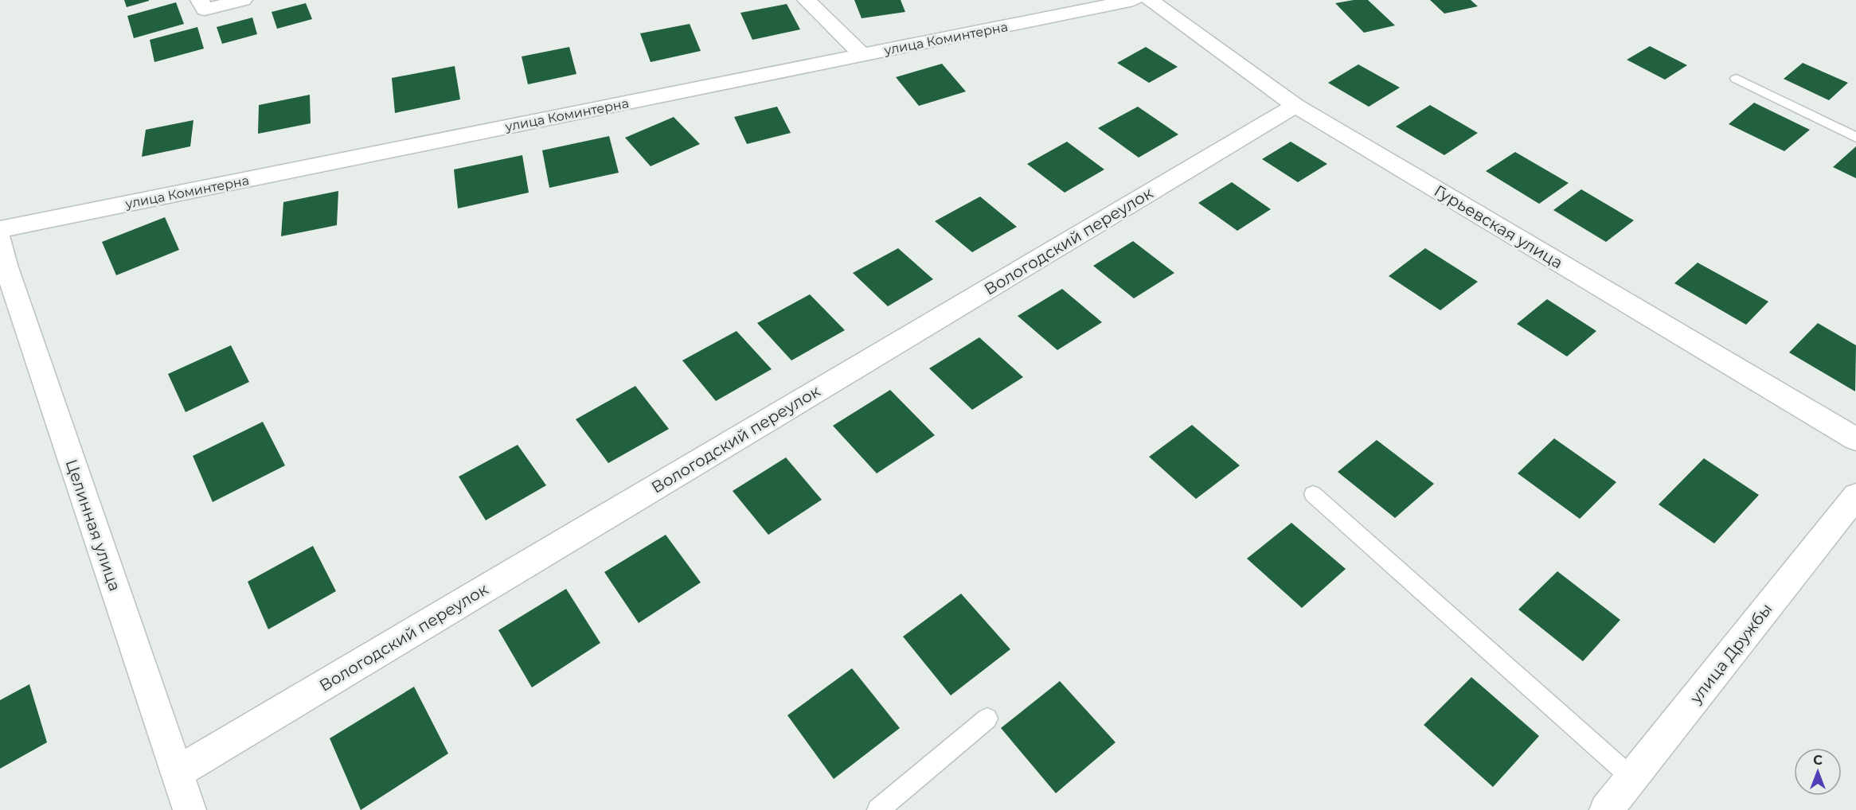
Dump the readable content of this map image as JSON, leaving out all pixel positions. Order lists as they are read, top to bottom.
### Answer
{
  "streets": {
    "street": [
      "улица Коминтерна",
      "Гурьевская улица",
      "Вологодский переулок",
      "Целинная улица",
      "улица Дружбы"
    ]
  },
  "crossings": [
    ["Гурьевская улица", "Вологодский переулок"],
    ["Вологодский переулок", "Целинная улица"]
  ],
  "north": "top"
}
